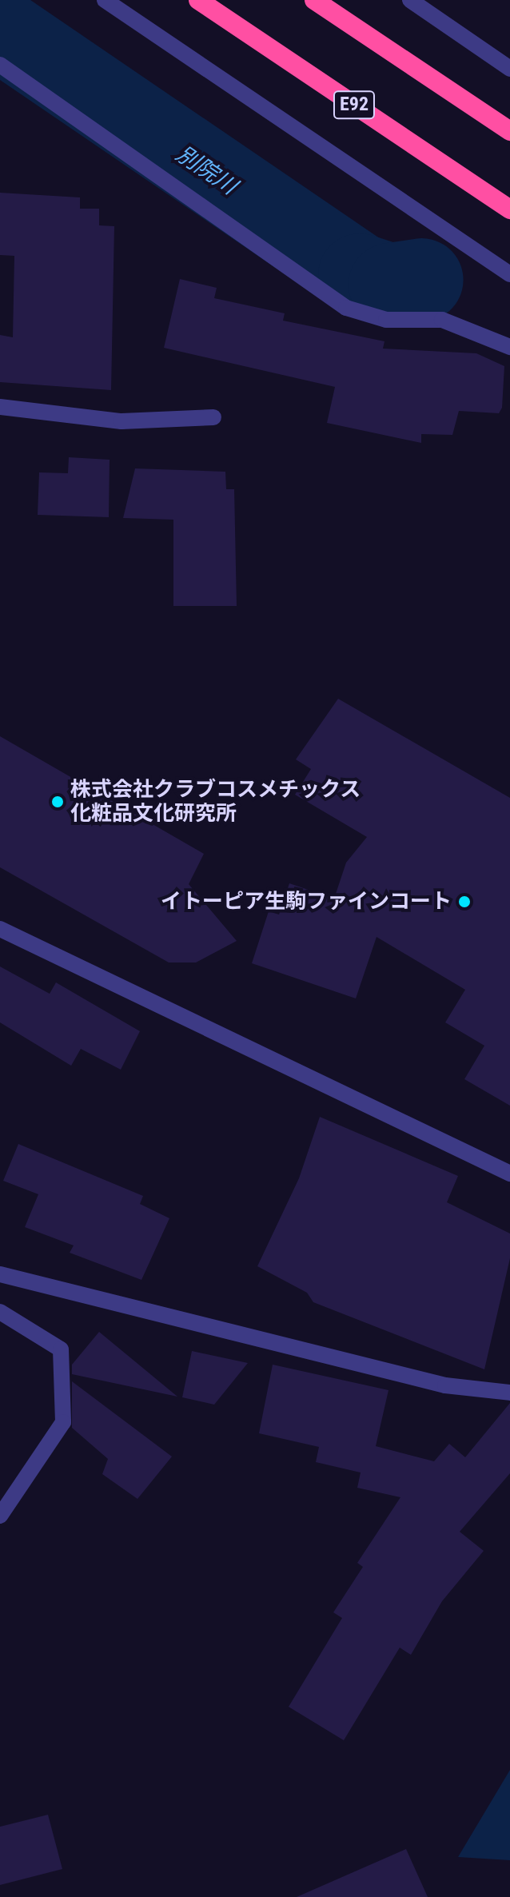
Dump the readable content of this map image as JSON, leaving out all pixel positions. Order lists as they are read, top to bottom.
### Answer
{
  "streets": {
    "highway": ["E92"]
  },
  "water": ["別院川"],
  "places": ["株式会社クラブコスメチックス 化粧品文化研究所", "イトーピア生駒ファインコート"]
}
